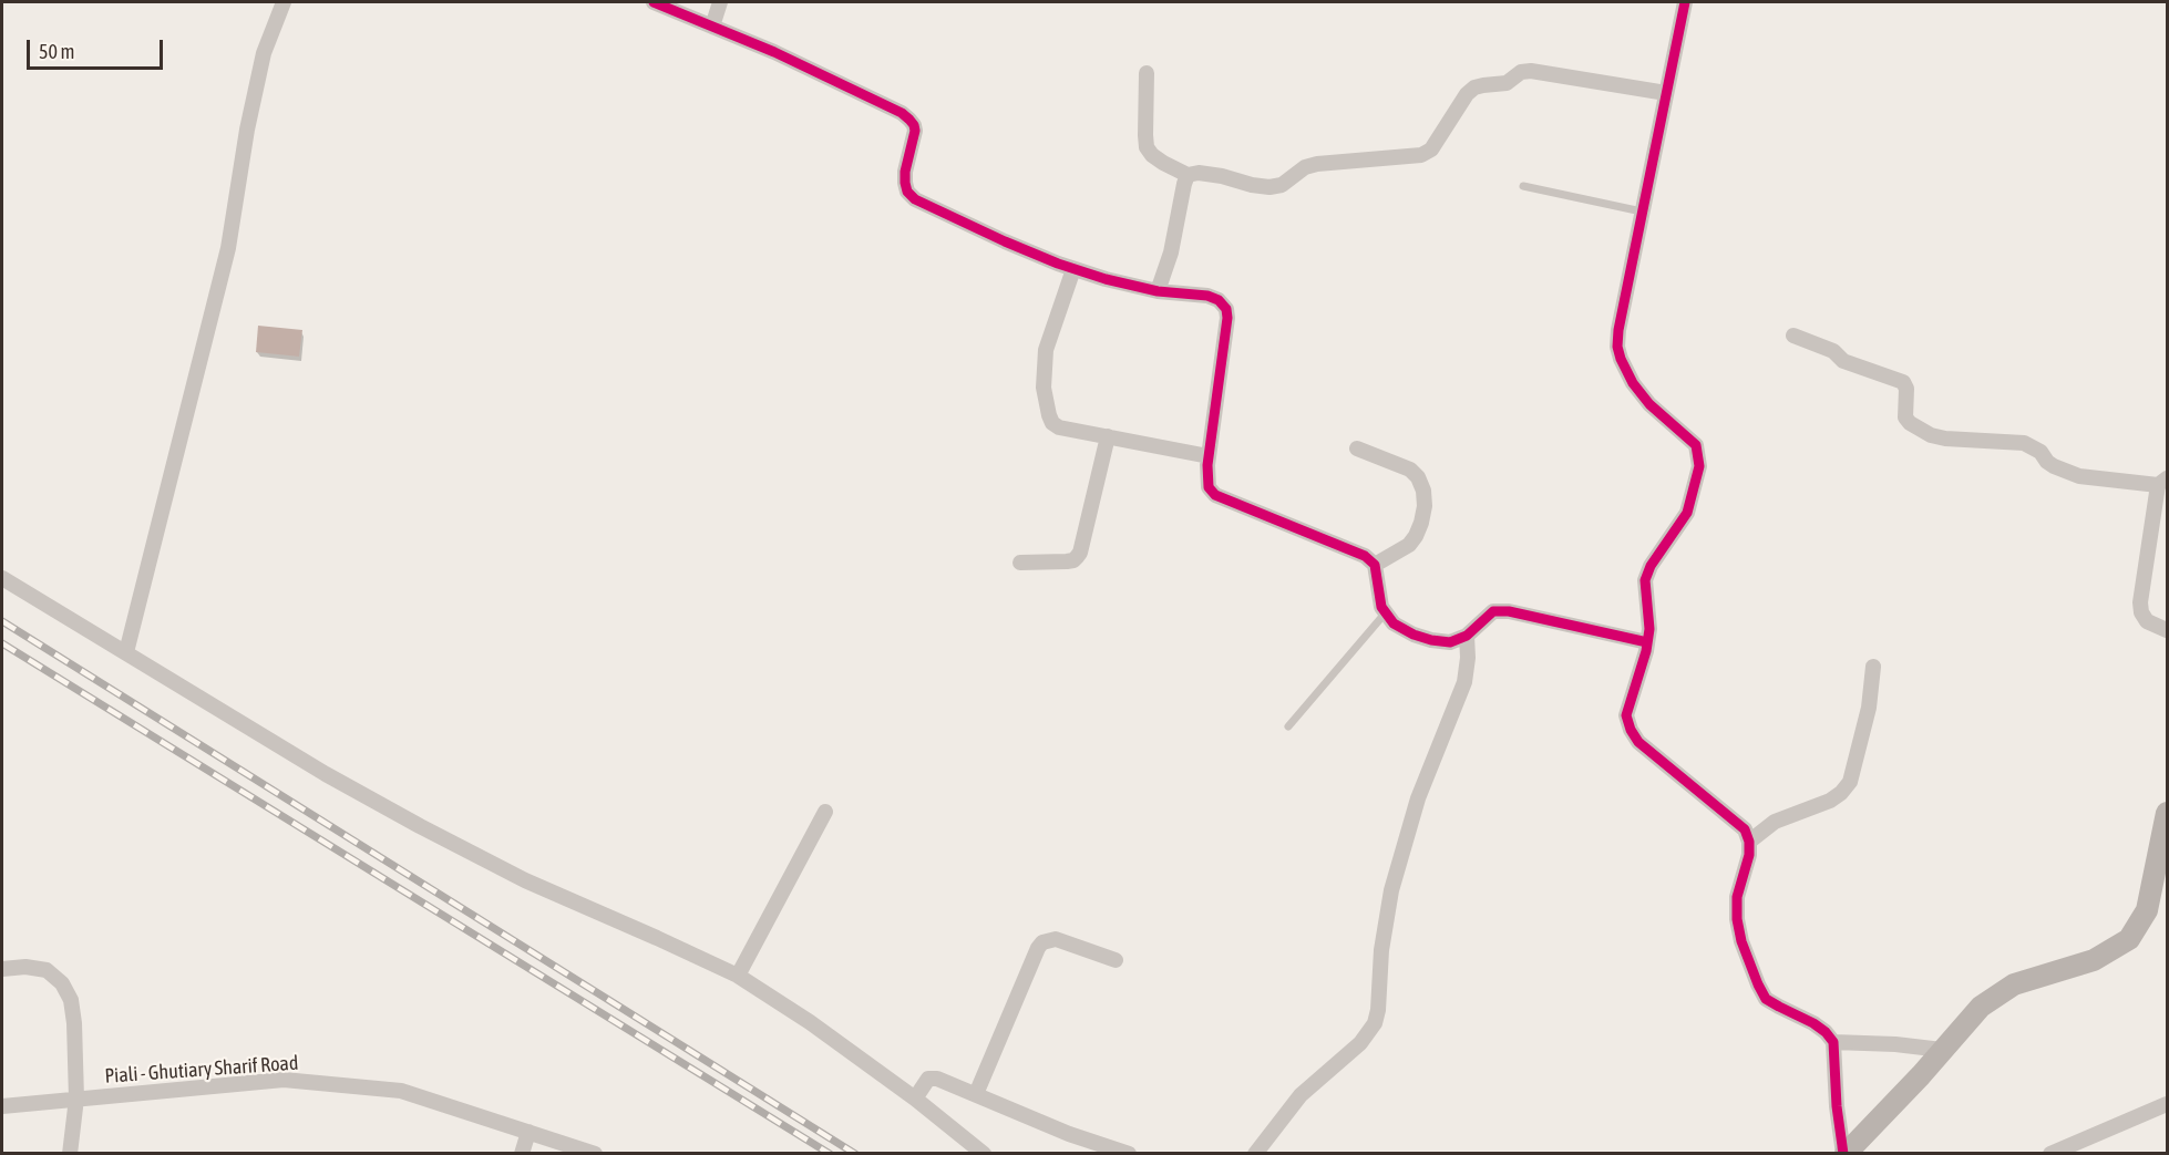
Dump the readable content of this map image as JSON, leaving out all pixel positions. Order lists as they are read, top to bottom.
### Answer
{
  "streets": {
    "street": ["Piali - Ghutiary Sharif Road"]
  },
  "scale_bar": "50 m"
}
